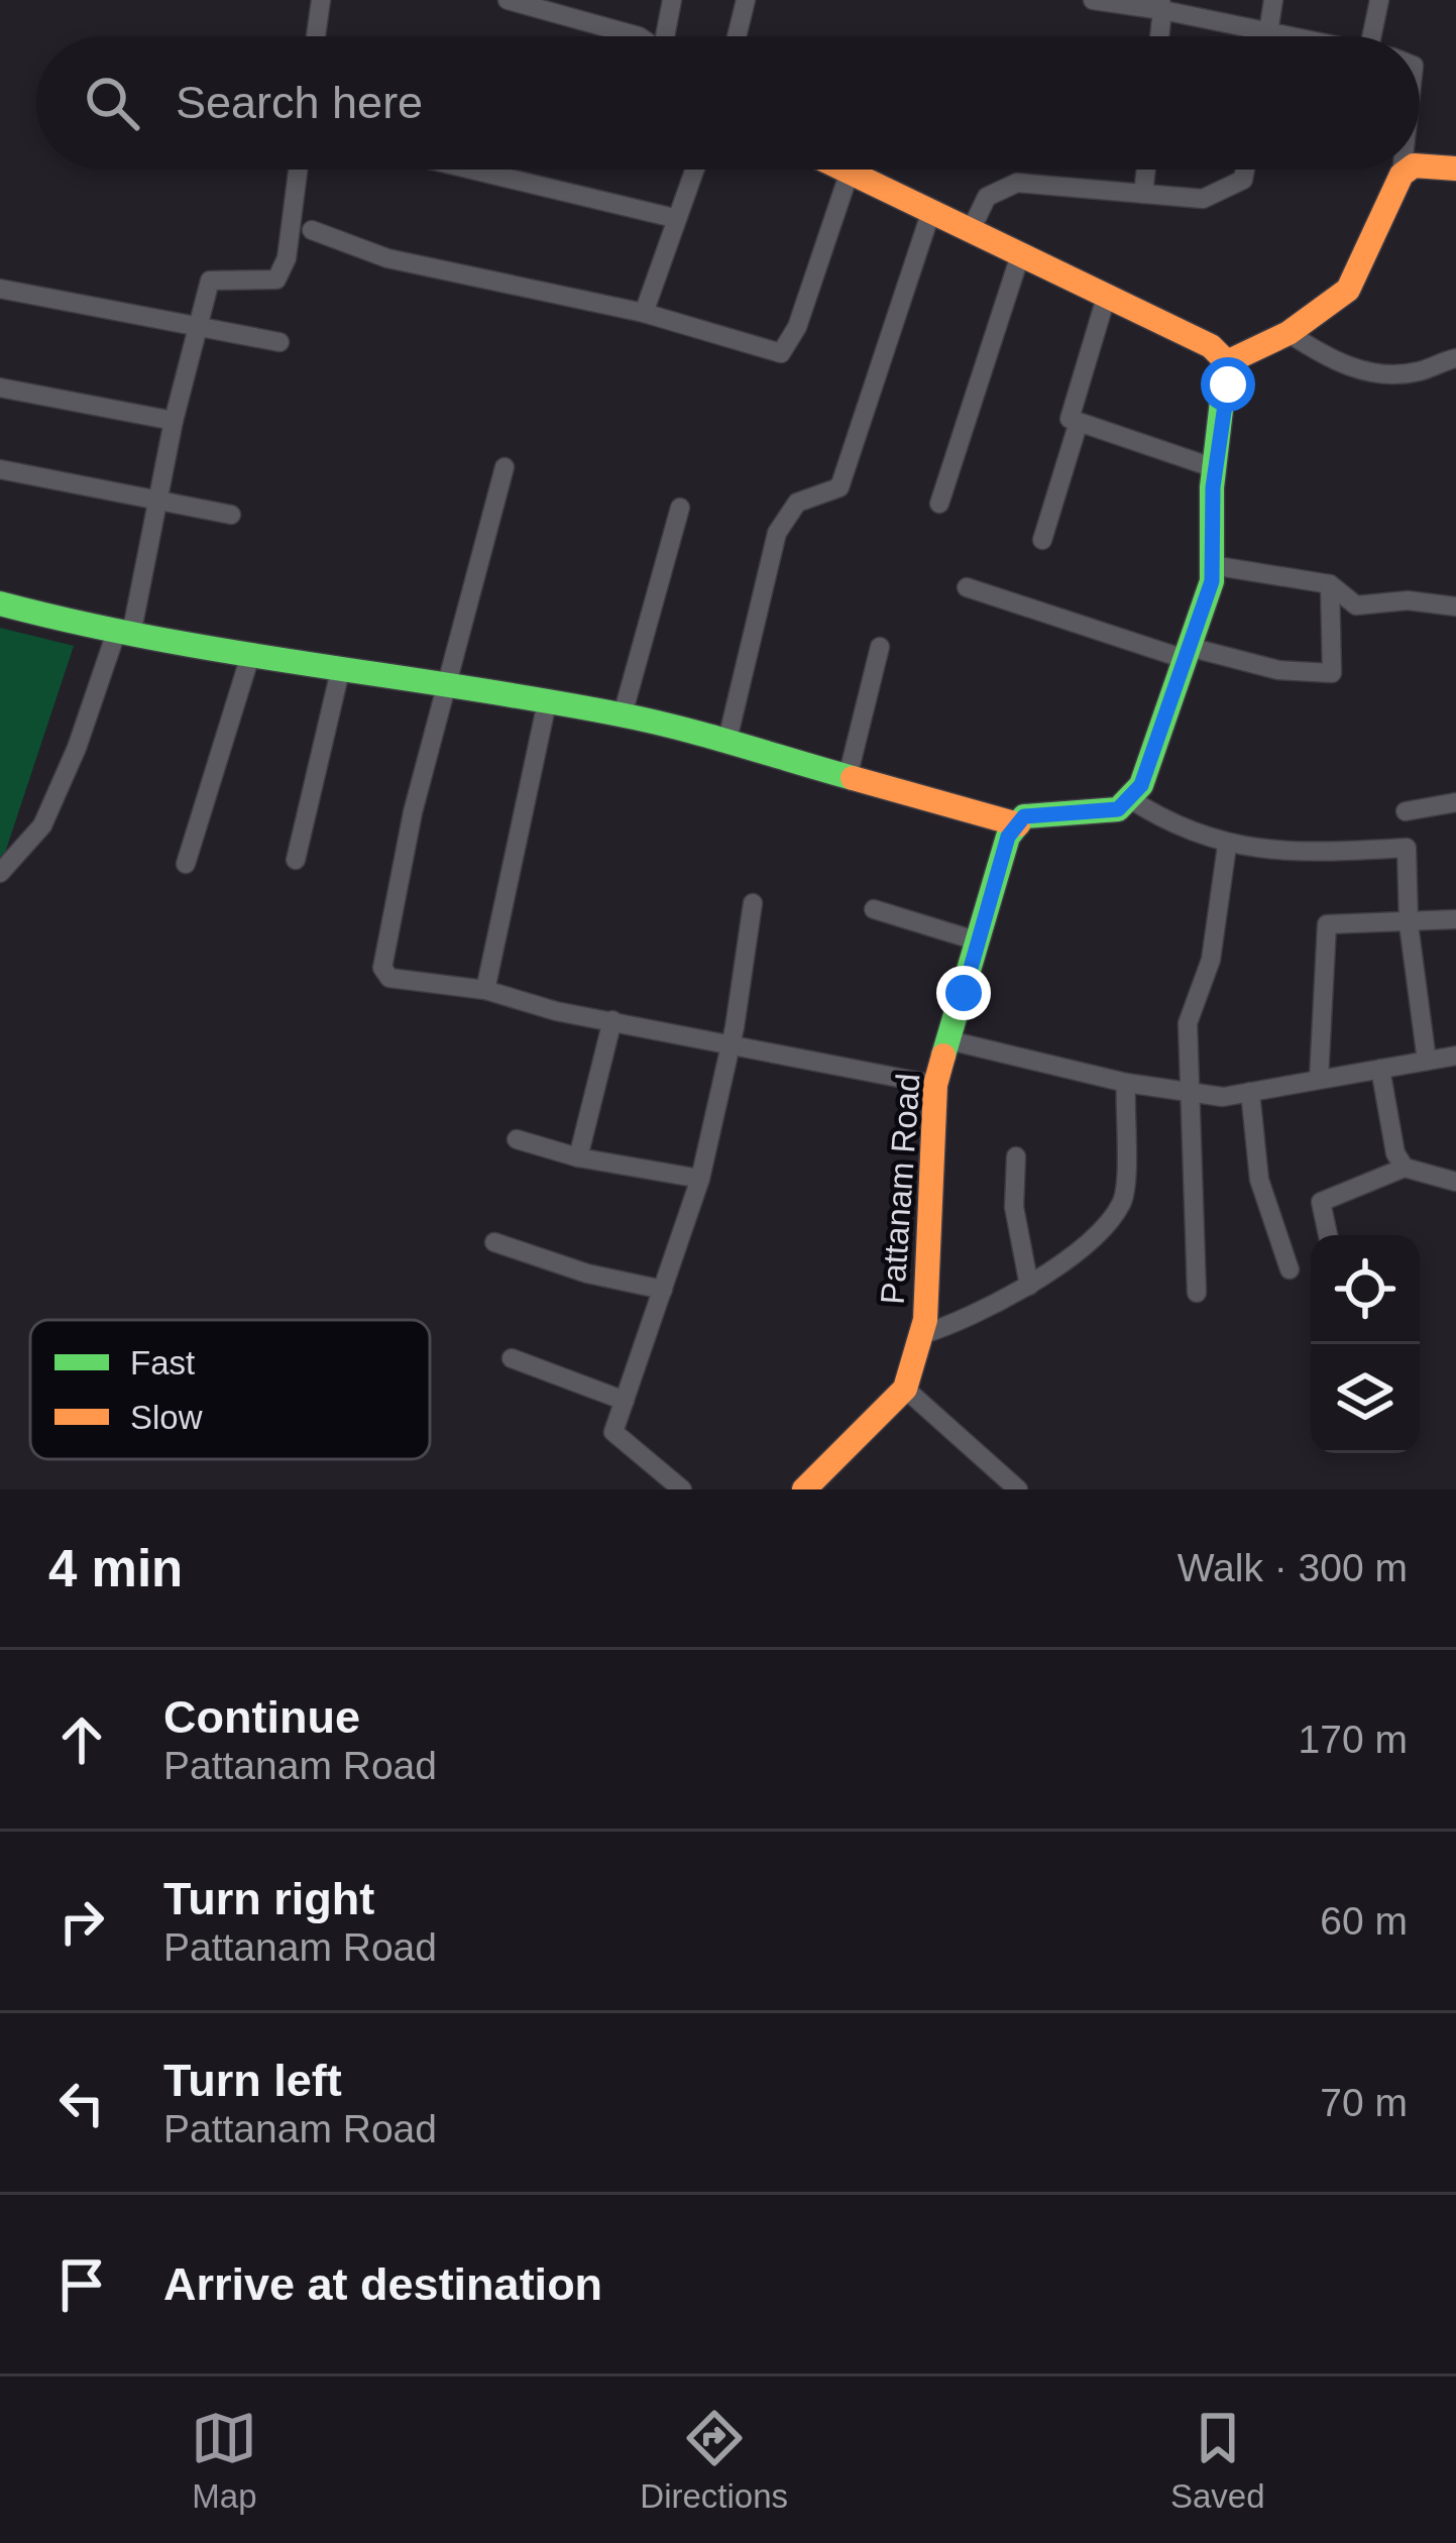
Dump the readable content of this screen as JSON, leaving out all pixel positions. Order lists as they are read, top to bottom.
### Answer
{
  "streets": {
    "street": ["Pattanam Road"]
  },
  "legend": ["Fast", "Slow"],
  "page": {
    "search": "Search here",
    "heading": ["4 min", "Walk · 300 m"],
    "list": [
      ["Continue", "Pattanam Road", "170 m"],
      ["Turn right", "Pattanam Road", "60 m"],
      ["Turn left", "Pattanam Road", "70 m"],
      "Arrive at destination"
    ],
    "nav": ["Map", "Directions", "Saved"]
  }
}
